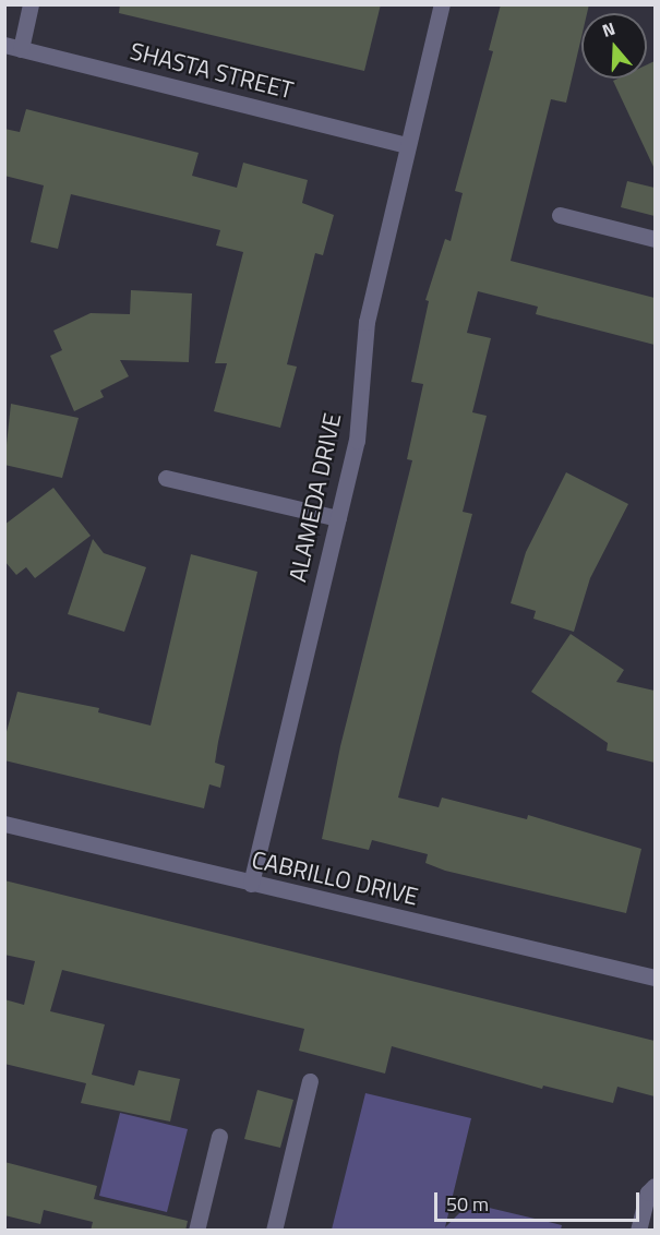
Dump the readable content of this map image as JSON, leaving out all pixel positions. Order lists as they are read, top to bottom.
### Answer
{
  "streets": {
    "street": ["SHASTA STREET", "ALAMEDA DRIVE", "CABRILLO DRIVE"]
  },
  "crossings": [
    ["SHASTA STREET", "ALAMEDA DRIVE"],
    ["ALAMEDA DRIVE", "CABRILLO DRIVE"]
  ],
  "scale_bar": "50 m",
  "north": "top"
}
